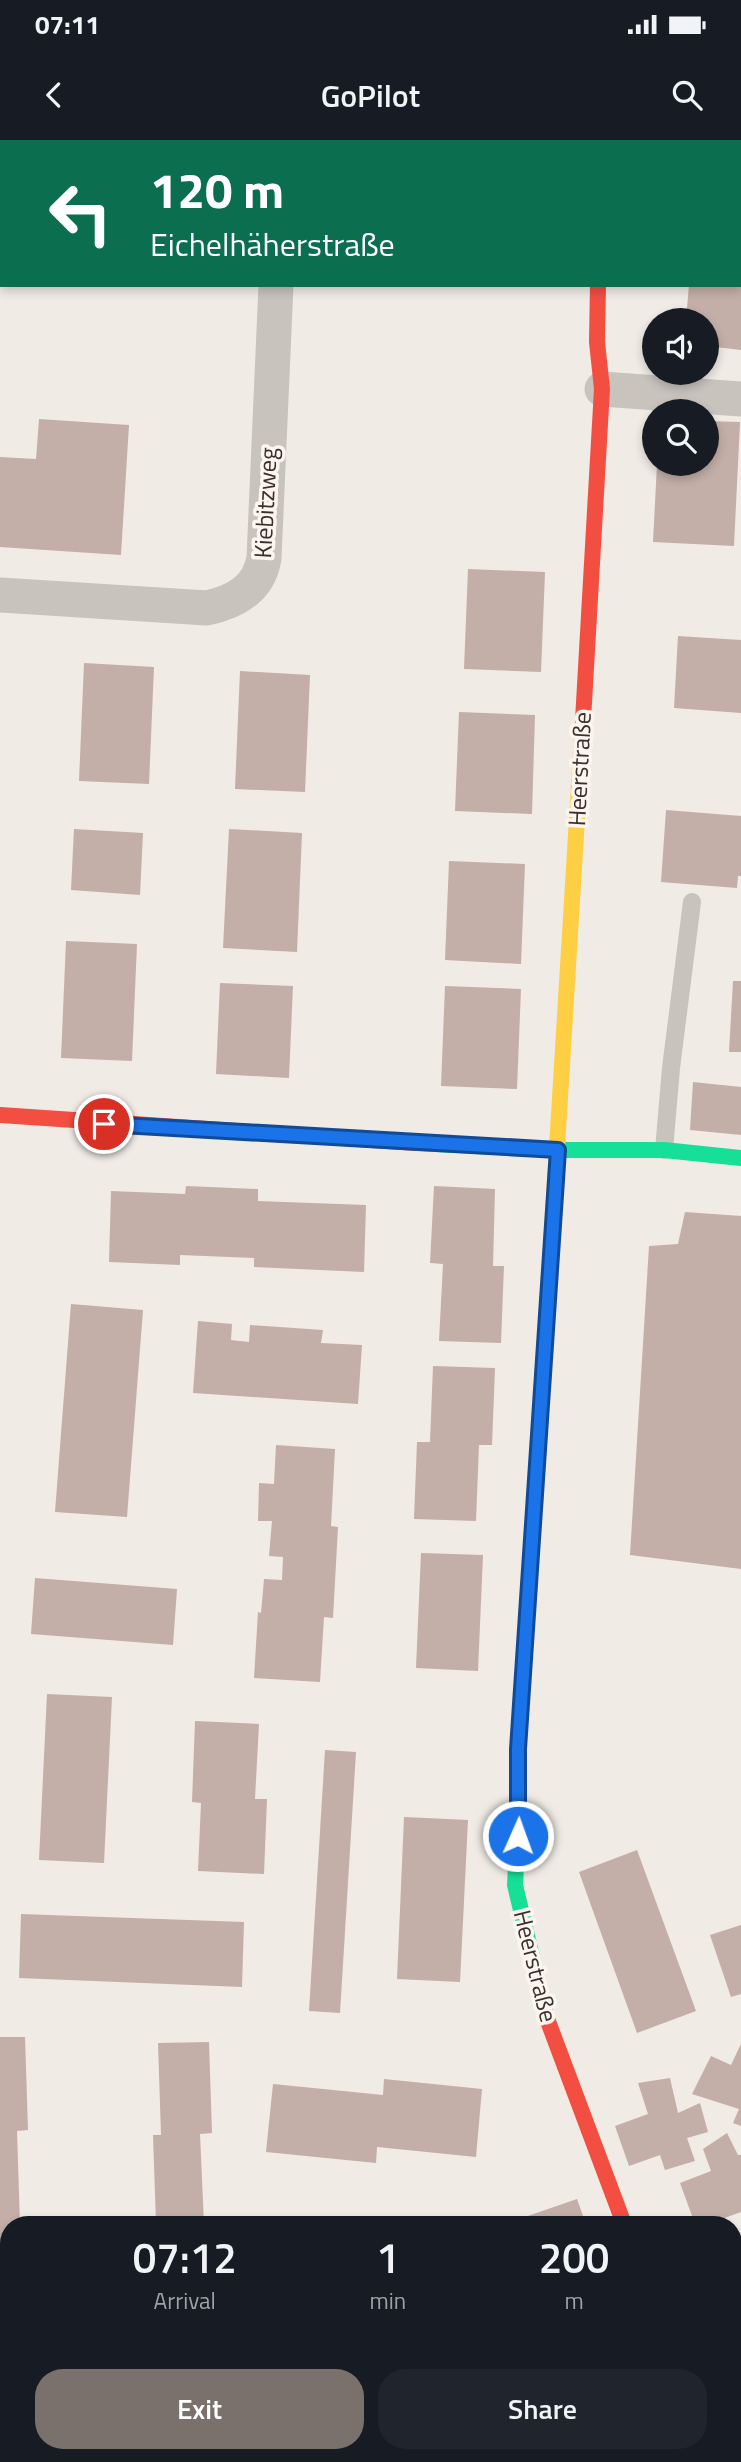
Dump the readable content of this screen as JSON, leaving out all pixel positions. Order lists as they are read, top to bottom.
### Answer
{
  "streets": {
    "street": ["Kiebitzweg", "Heerstraße"]
  },
  "page": {
    "status": "07:11",
    "header": "GoPilot",
    "turn": ["120 m", "Eichelhäherstraße"],
    "eta": [
      "07:12",
      "Arrival",
      "1",
      "min",
      "200",
      "m"
    ],
    "buttons": ["Exit", "Share"]
  }
}
